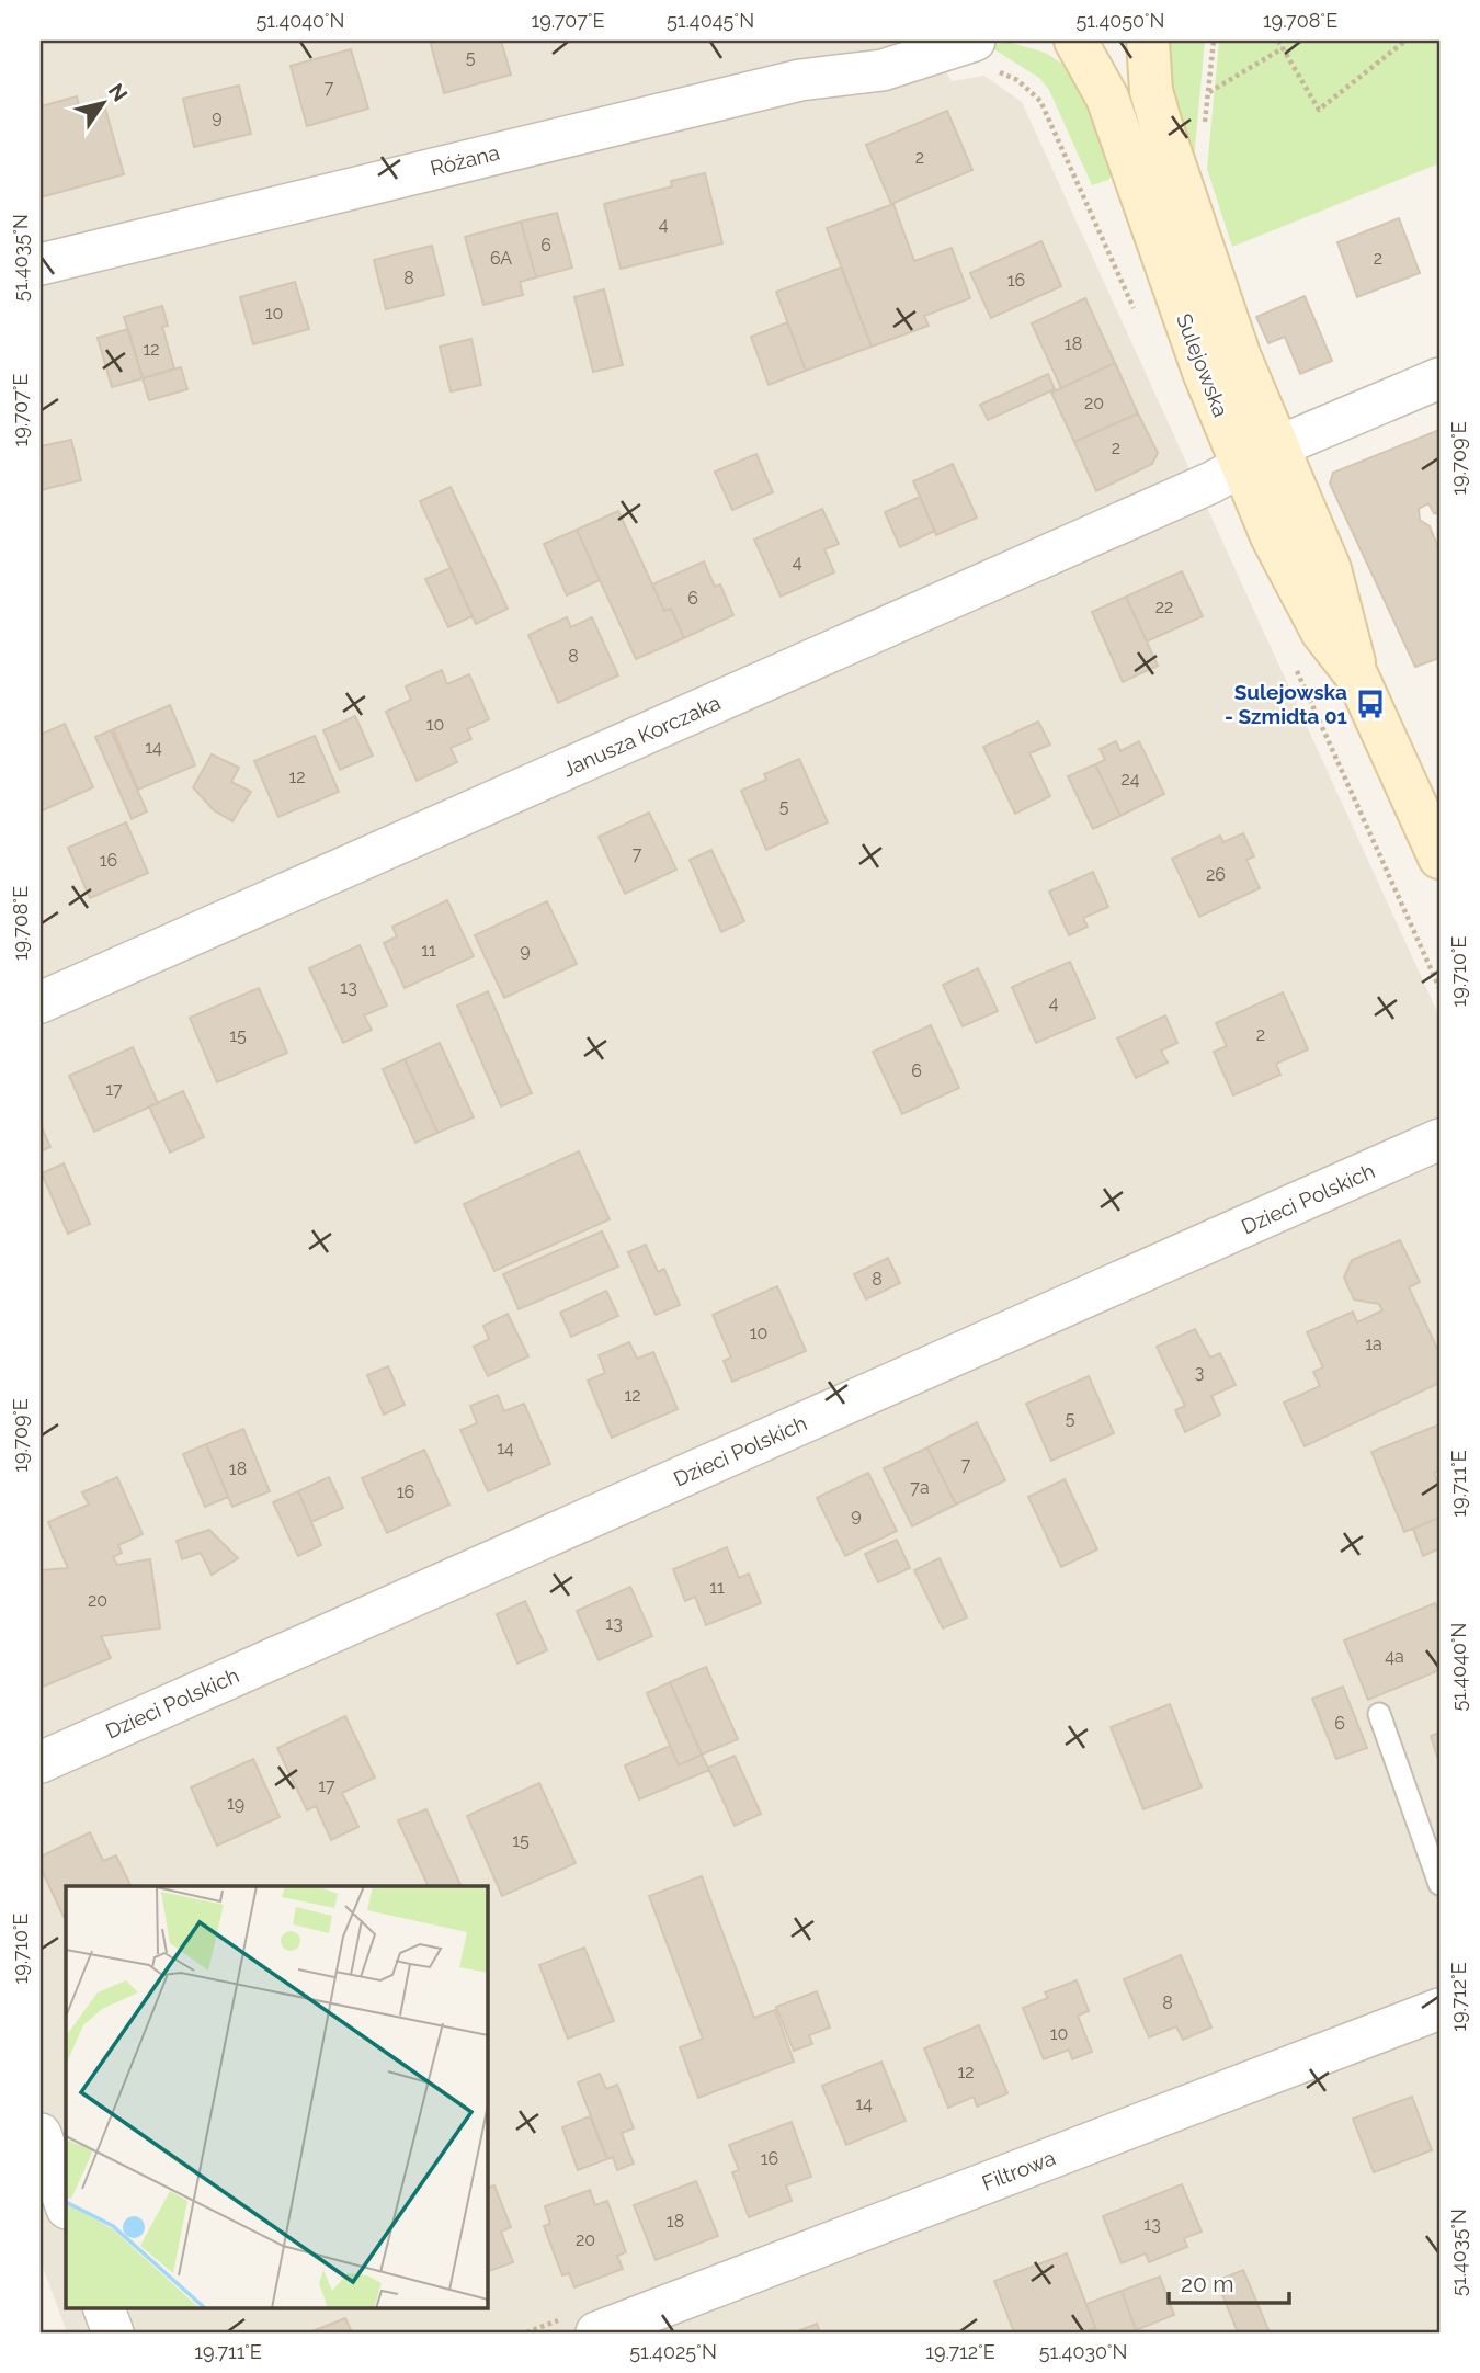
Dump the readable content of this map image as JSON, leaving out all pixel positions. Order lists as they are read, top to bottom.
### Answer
{
  "streets": {
    "main road": ["Sulejowska"],
    "street": [
      "Różana",
      "Janusza Korczaka",
      "Dzieci Polskich",
      "Filtrowa"
    ]
  },
  "crossings": [
    ["Sulejowska", "Janusza Korczaka"]
  ],
  "places": {
    "bus stop": ["Sulejowska - Szmidta 01"]
  },
  "house_numbers": [
    "5",
    "7",
    "9",
    "2",
    "4",
    "6",
    "6A",
    "2",
    "8",
    "16",
    "10",
    "18",
    "12",
    "20",
    "2",
    "4",
    "6",
    "22",
    "8",
    "10",
    "14",
    "12",
    "24",
    "5",
    "7",
    "16",
    "26",
    "11",
    "9",
    "13",
    "4",
    "2",
    "15",
    "6",
    "17",
    "8",
    "10",
    "1a",
    "3",
    "12",
    "5",
    "14",
    "7",
    "18",
    "7a",
    "16",
    "9",
    "11",
    "20",
    "13",
    "4a",
    "6",
    "17",
    "19",
    "15",
    "8",
    "10",
    "12",
    "14",
    "16",
    "18",
    "13",
    "20"
  ],
  "scale_bar": "20 m",
  "north": "top right",
  "coordinates": [
    "51.4040°N",
    "19.707°E",
    "51.4045°N",
    "51.4050°N",
    "19.708°E",
    "51.4035°N",
    "19.709°E",
    "19.710°E",
    "19.711°E",
    "19.712°E",
    "51.4025°N",
    "51.4030°N"
  ]
}
